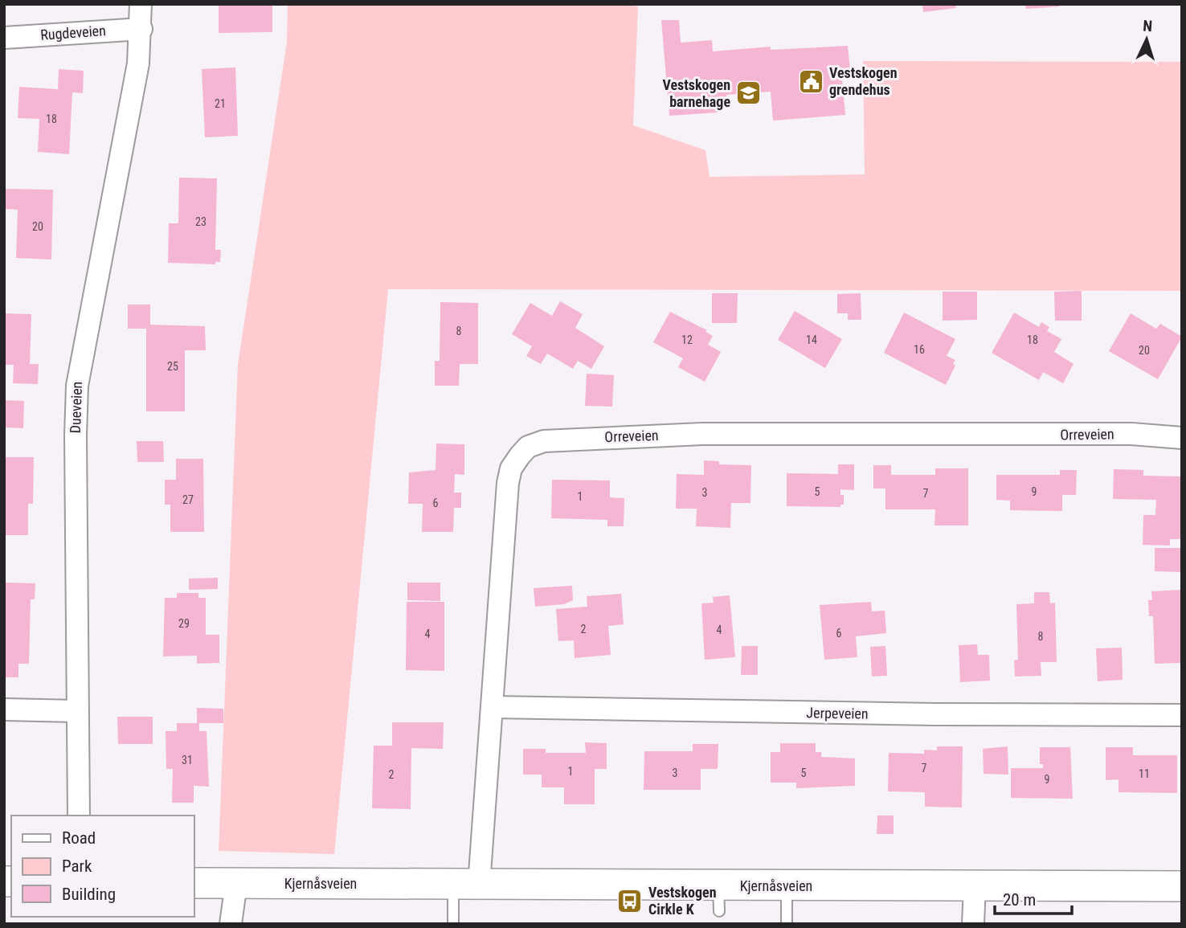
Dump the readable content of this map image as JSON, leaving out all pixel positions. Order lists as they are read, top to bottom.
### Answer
{
  "streets": {
    "main road": ["Kjernåsveien"],
    "street": [
      "Rugdeveien",
      "Dueveien",
      "Orreveien",
      "Jerpeveien"
    ]
  },
  "crossings": [
    ["Rugdeveien", "Dueveien"],
    ["Orreveien", "Jerpeveien"],
    ["Orreveien", "Kjernåsveien"]
  ],
  "places": {
    "public building": ["Vestskogen grendehus"],
    "school or university": ["Vestskogen barnehage"],
    "bus stop": ["Vestskogen Cirkle K"]
  },
  "house_numbers": [
    "21",
    "18",
    "23",
    "20",
    "8",
    "12",
    "14",
    "18",
    "16",
    "20",
    "25",
    "5",
    "9",
    "3",
    "7",
    "1",
    "27",
    "6",
    "29",
    "2",
    "4",
    "6",
    "4",
    "8",
    "31",
    "7",
    "1",
    "3",
    "5",
    "11",
    "2",
    "9"
  ],
  "legend": ["Road", "Park", "Building"],
  "scale_bar": "20 m",
  "north": "top"
}
